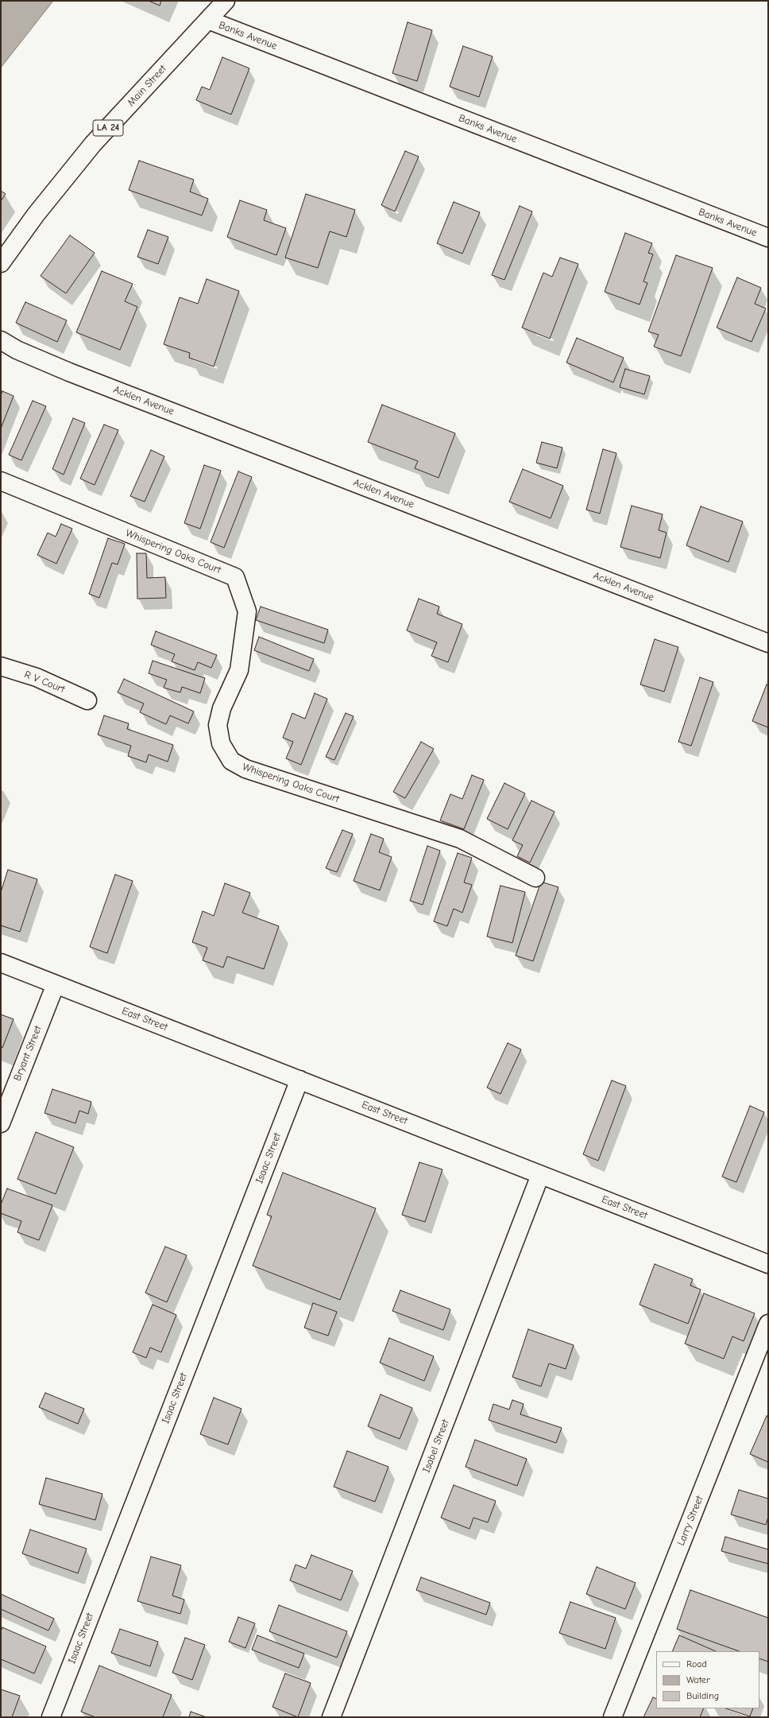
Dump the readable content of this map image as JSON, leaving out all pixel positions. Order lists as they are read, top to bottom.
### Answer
{
  "streets": {
    "street": [
      "Banks Avenue",
      "Main Street",
      "LA 24",
      "Acklen Avenue",
      "Whispering Oaks Court",
      "R V Court",
      "East Street",
      "Bryant Street",
      "Isaac Street",
      "Isabel Street",
      "Larry Street"
    ]
  },
  "crossings": [
    ["Banks Avenue", "Main Street"],
    ["East Street", "Bryant Street"],
    ["East Street", "Isaac Street"],
    ["East Street", "Isabel Street"]
  ],
  "legend": ["Road", "Water", "Building"]
}
